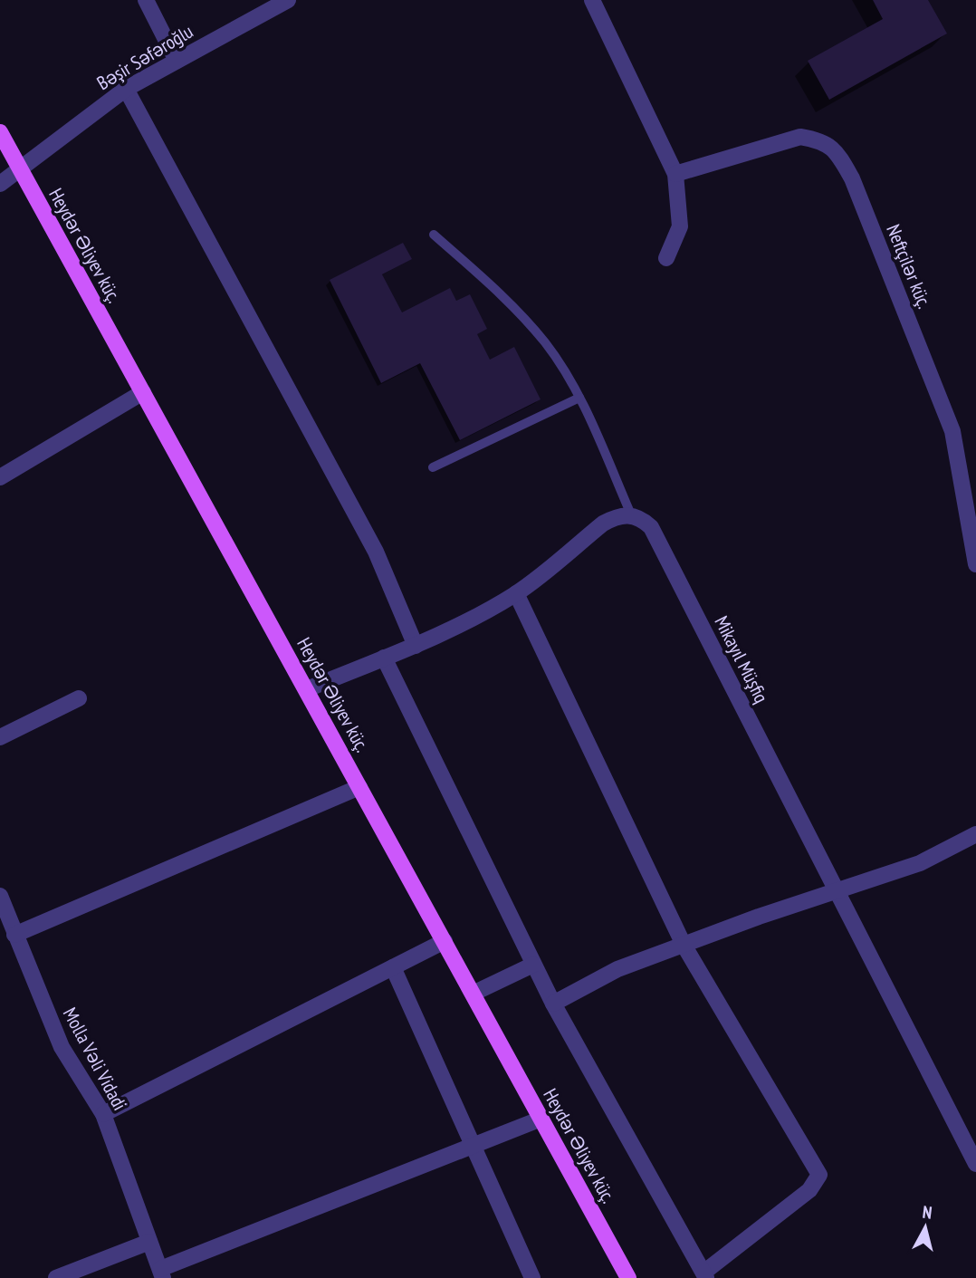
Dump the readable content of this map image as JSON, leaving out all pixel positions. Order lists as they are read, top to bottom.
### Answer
{
  "streets": {
    "main road": ["Heydər Əliyev küç."],
    "street": [
      "Bəşir Səfəroğlu",
      "Neftçilər küç.",
      "Mikayıl Müşfiq",
      "Molla Vəli Vidadi"
    ]
  },
  "crossings": [
    ["Bəşir Səfəroğlu", "Heydər Əliyev küç."]
  ],
  "north": "top"
}
